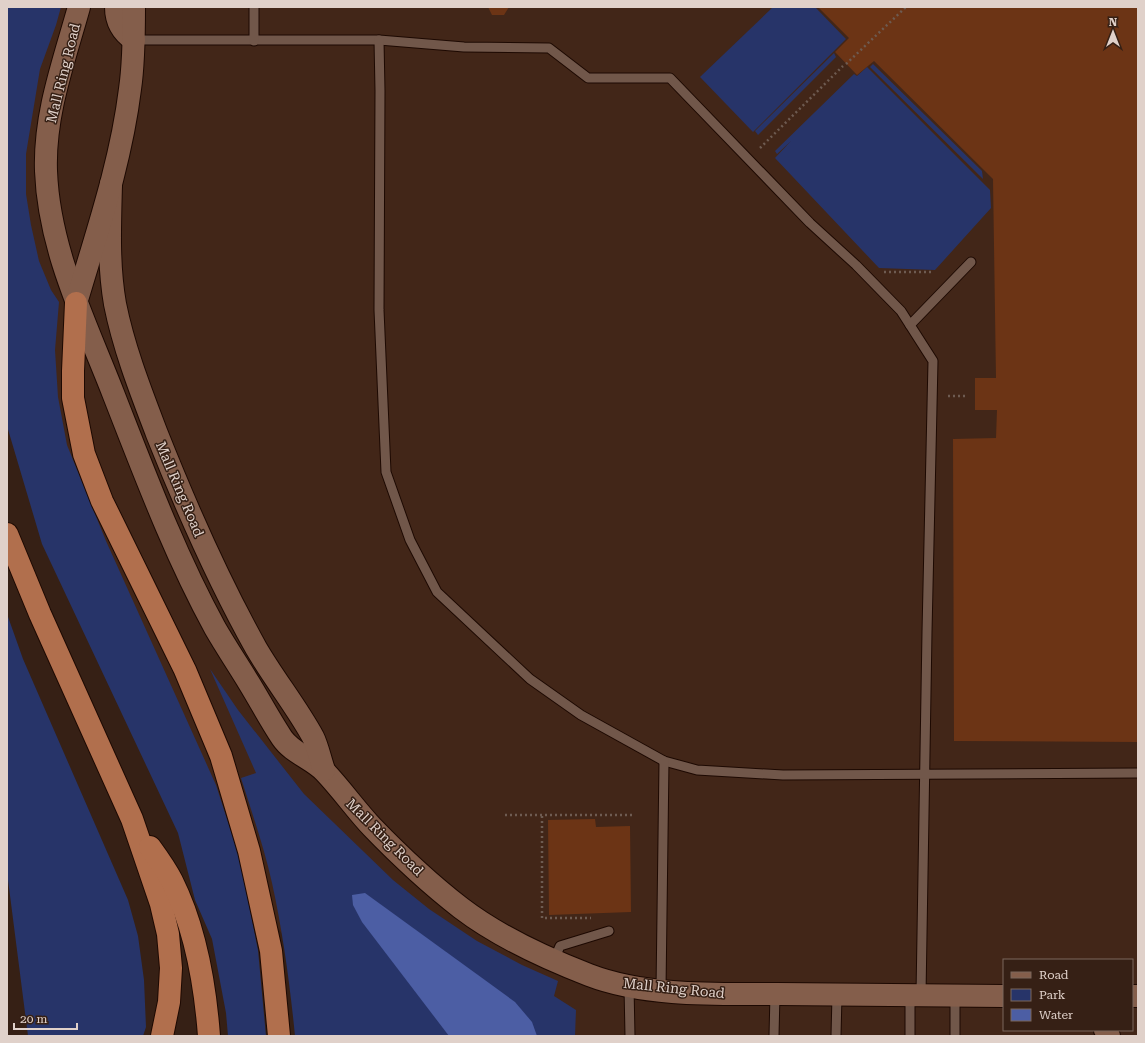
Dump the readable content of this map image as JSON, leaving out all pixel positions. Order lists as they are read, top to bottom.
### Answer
{
  "streets": {
    "street": ["Mall Ring Road"]
  },
  "legend": ["Road", "Park", "Water"],
  "scale_bar": "20 m",
  "north": "top"
}
